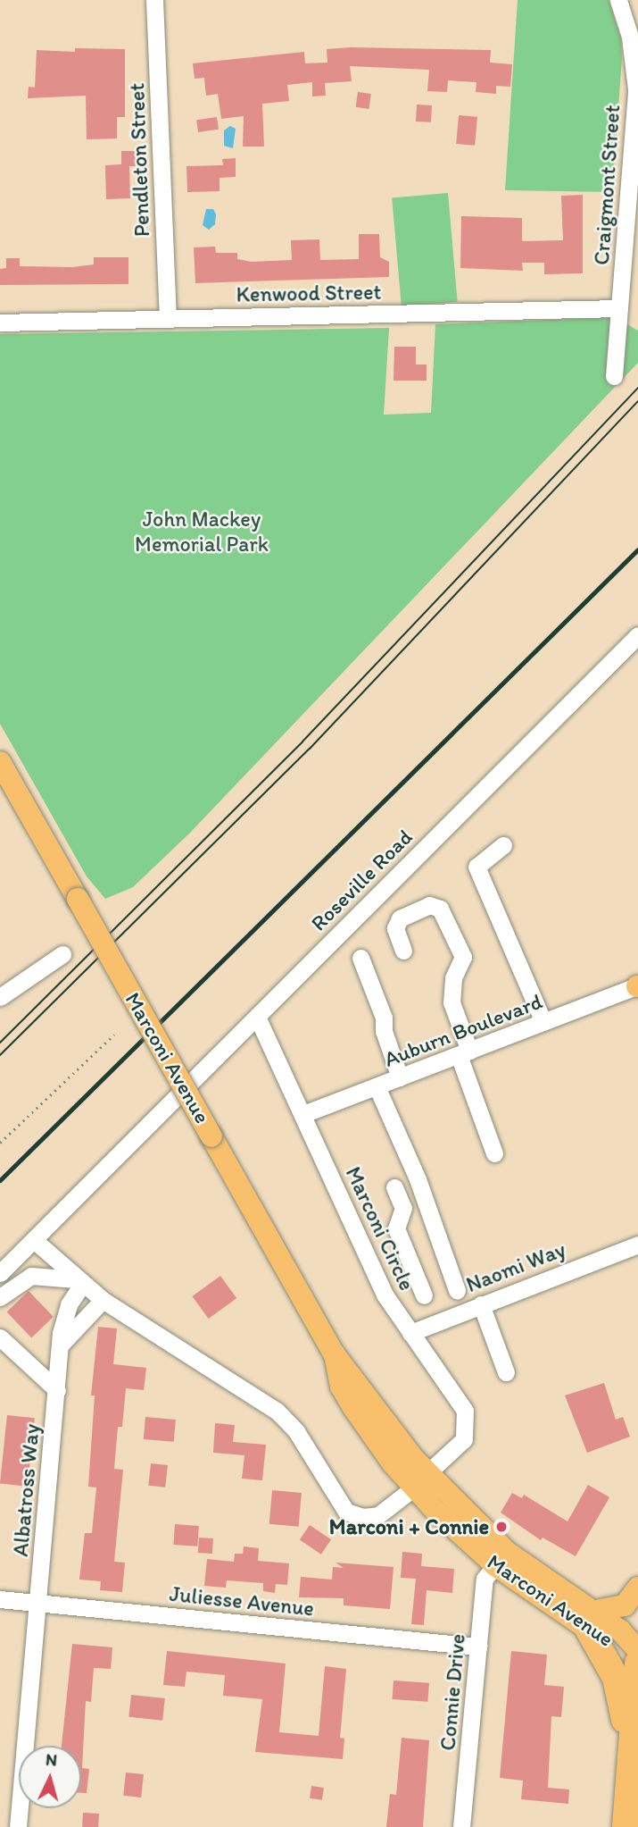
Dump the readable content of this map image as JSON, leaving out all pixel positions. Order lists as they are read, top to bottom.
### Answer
{
  "streets": {
    "main road": ["Marconi Avenue"],
    "street": [
      "Pendleton Street",
      "Craigmont Street",
      "Kenwood Street",
      "Roseville Road",
      "Auburn Boulevard",
      "Marconi Circle",
      "Naomi Way",
      "Albatross Way",
      "Juliesse Avenue",
      "Connie Drive"
    ]
  },
  "crossings": [
    ["Pendleton Street", "Kenwood Street"],
    ["Craigmont Street", "Kenwood Street"],
    ["Roseville Road", "Marconi Circle"],
    ["Auburn Boulevard", "Marconi Circle"],
    ["Marconi Avenue", "Marconi Circle"],
    ["Marconi Avenue", "Connie Drive"],
    ["Marconi Circle", "Naomi Way"],
    ["Albatross Way", "Juliesse Avenue"],
    ["Juliesse Avenue", "Connie Drive"]
  ],
  "parks": ["John Mackey Memorial Park"],
  "places": ["Marconi + Connie"],
  "north": "top"
}
